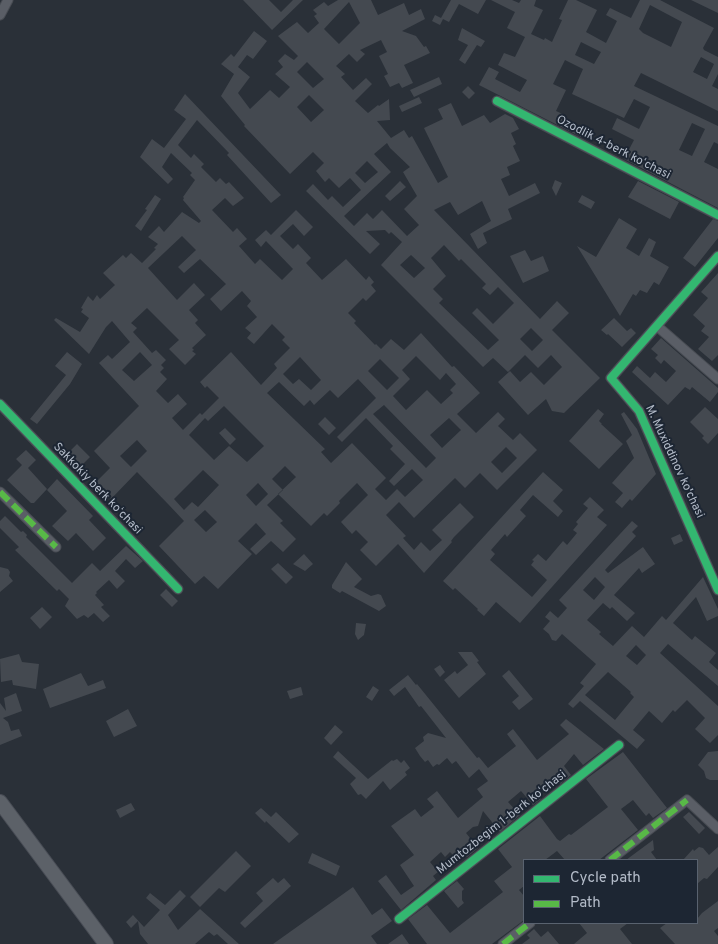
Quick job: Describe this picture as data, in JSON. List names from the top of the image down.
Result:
{
  "streets": {
    "street": [
      "Ozodlik 4-berk koʻchasi",
      "M. Muxiddinov ko'chasi",
      "Sakkokiy berk koʻchasi",
      "Mumtozbegim 1-berk koʻchasi"
    ]
  },
  "legend": ["Cycle path", "Path"]
}
